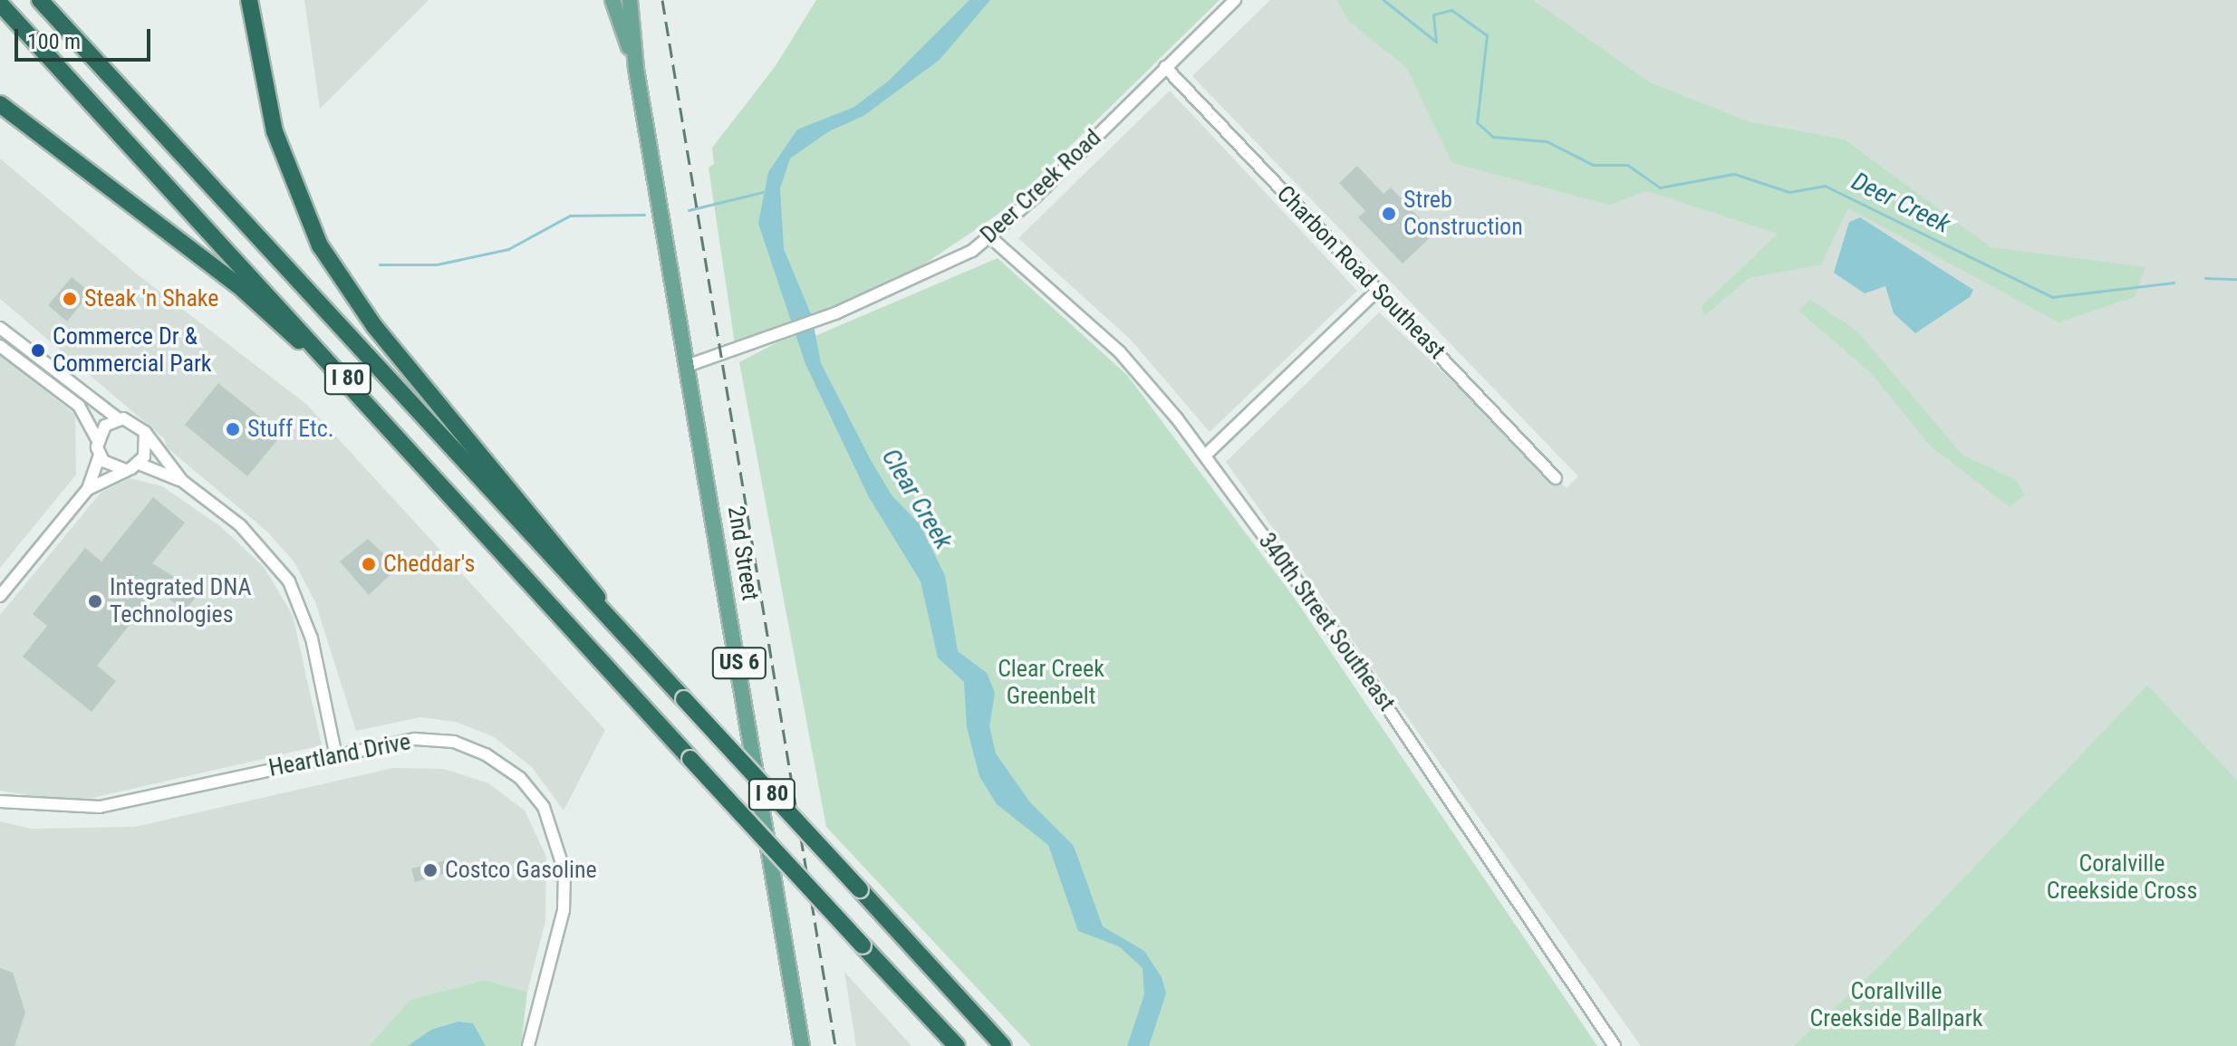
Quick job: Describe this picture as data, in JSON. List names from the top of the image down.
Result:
{
  "streets": {
    "highway": ["I 80"],
    "main road": ["2nd Street", "US 6"],
    "street": [
      "Deer Creek Road",
      "Charbon Road Southeast",
      "340th Street Southeast",
      "Heartland Drive"
    ]
  },
  "crossings": [
    ["Deer Creek Road", "Charbon Road Southeast"],
    ["Deer Creek Road", "2nd Street"],
    ["Deer Creek Road", "340th Street Southeast"]
  ],
  "water": ["Deer Creek", "Clear Creek"],
  "parks": ["Clear Creek Greenbelt", "Coralville Creekside Cross", "Corallville Creekside Ballpark"],
  "places": [
    "Streb Construction",
    "Steak 'n Shake",
    "Commerce Dr & Commercial Park",
    "Stuff Etc.",
    "Cheddar's",
    "Integrated DNA Technologies",
    "Costco Gasoline"
  ],
  "scale_bar": "100 m"
}
